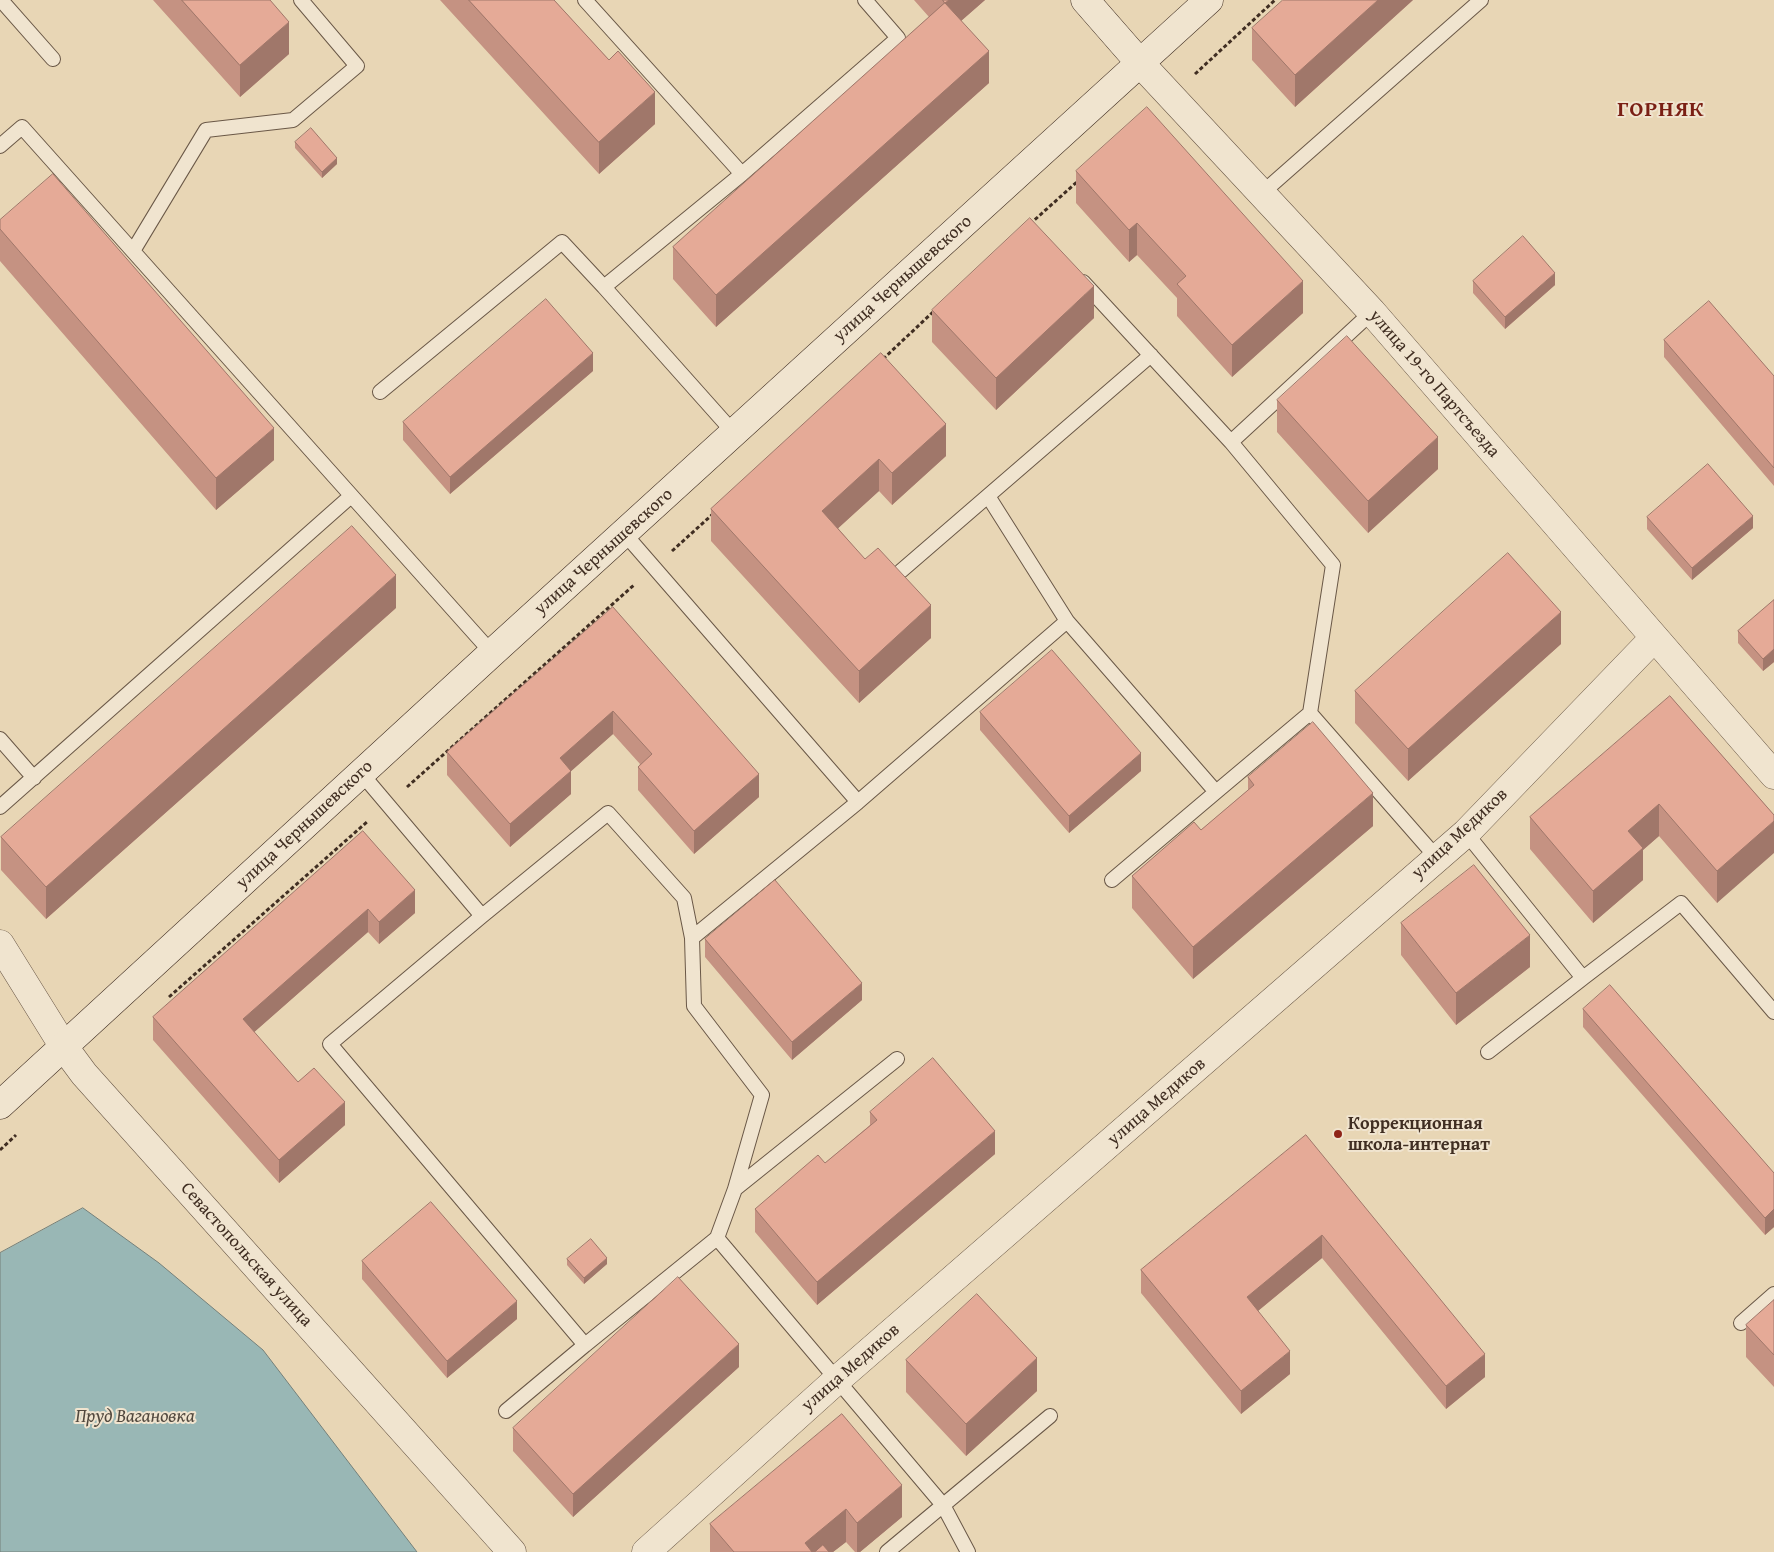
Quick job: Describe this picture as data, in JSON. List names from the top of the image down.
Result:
{
  "streets": {
    "street": [
      "улица Чернышевского",
      "улица 19-го Партсъезда",
      "улица Медиков",
      "Севастопольская улица"
    ]
  },
  "crossings": [
    ["улица Чернышевского", "улица 19-го Партсъезда"],
    ["улица Чернышевского", "Севастопольская улица"],
    ["улица 19-го Партсъезда", "улица Медиков"]
  ],
  "districts": ["ГОРНЯК"],
  "water": ["Пруд Вагановка"],
  "places": ["Коррекционная школа-интернат"]
}
